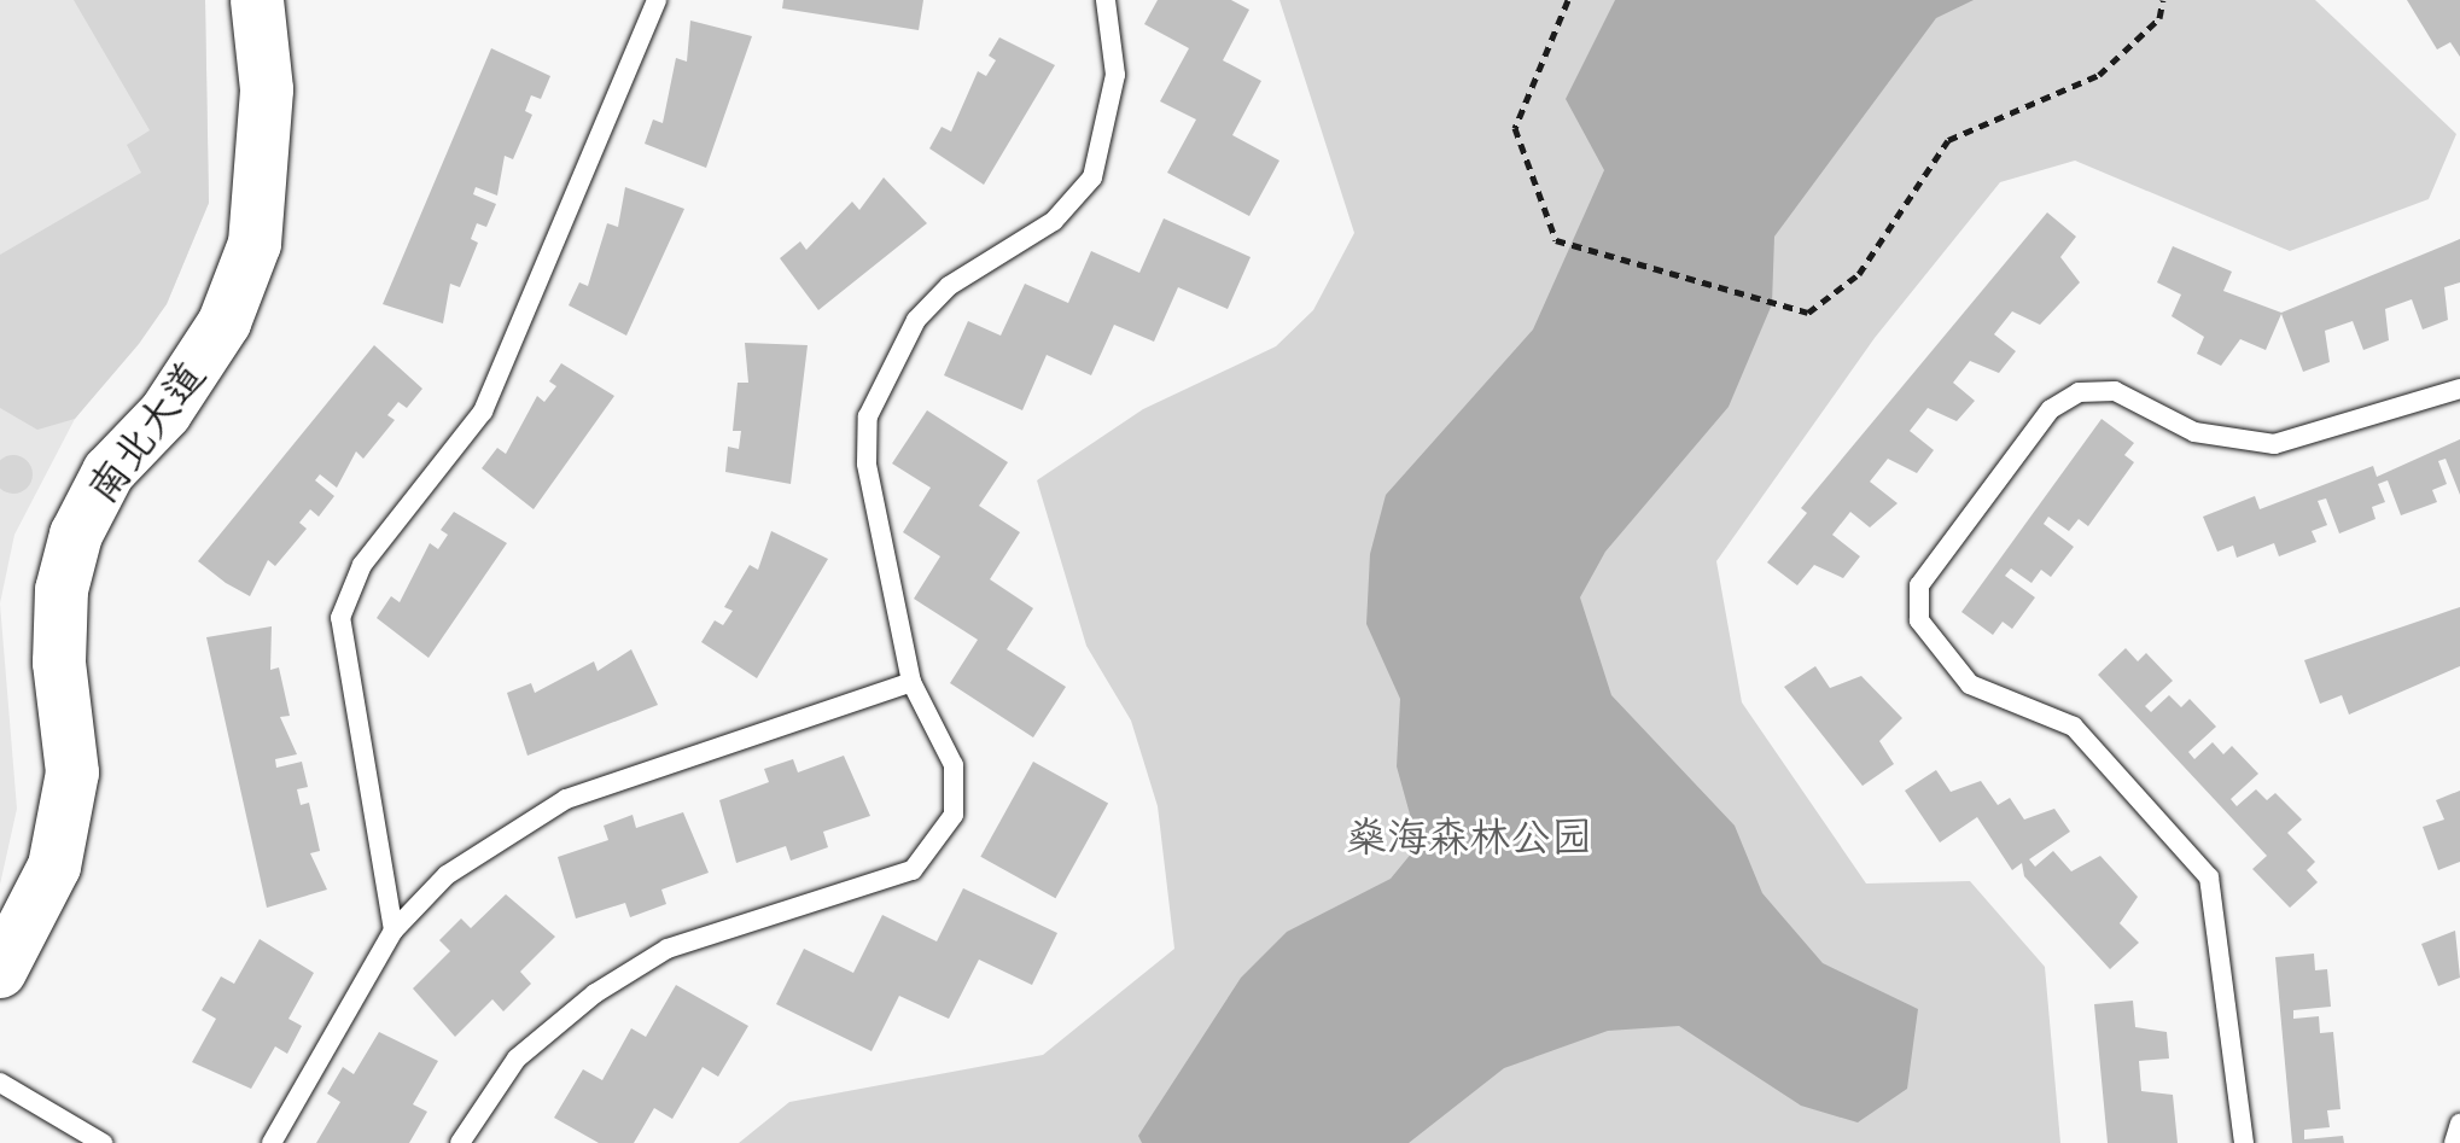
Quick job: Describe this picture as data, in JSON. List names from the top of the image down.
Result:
{
  "streets": {
    "street": ["南北大道"]
  },
  "parks": ["燊海森林公园"]
}
